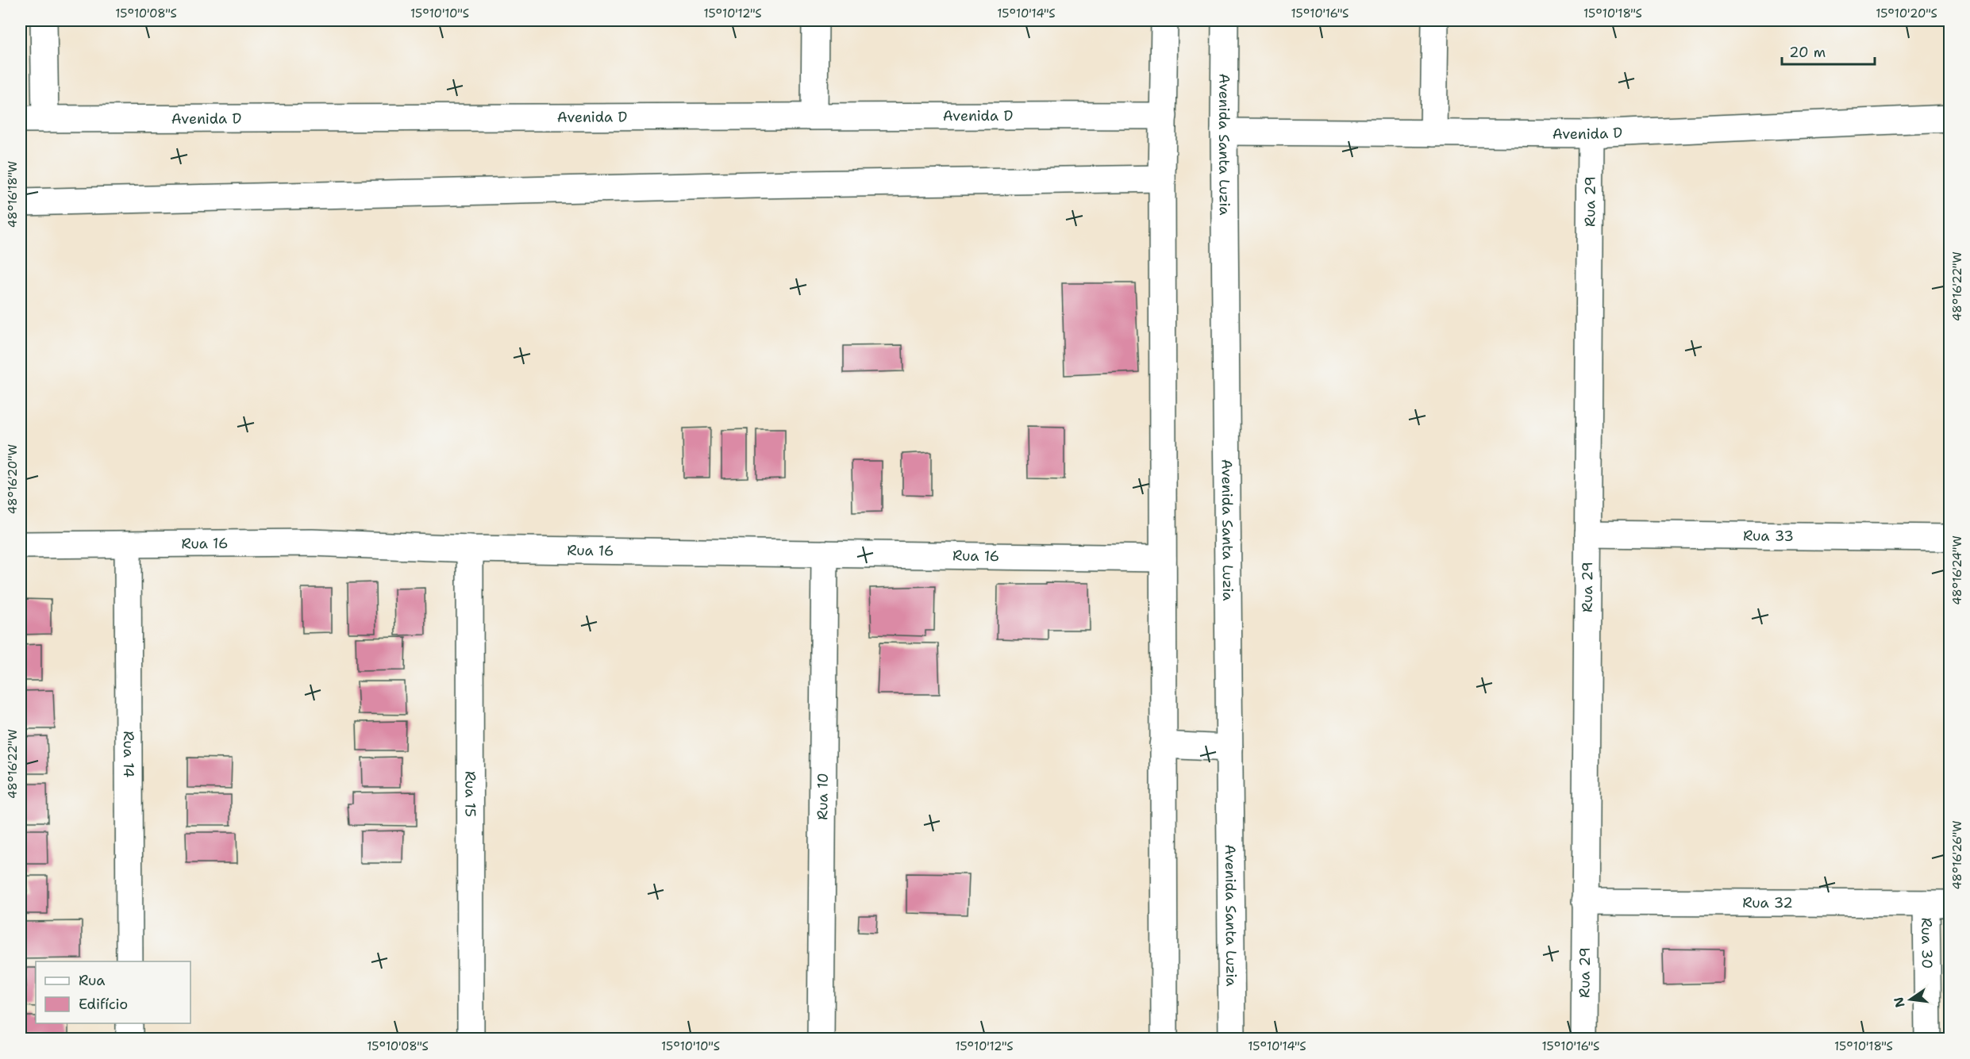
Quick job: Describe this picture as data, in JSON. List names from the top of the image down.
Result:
{
  "streets": {
    "street": [
      "Avenida D",
      "Avenida Santa Luzia",
      "Rua 29",
      "Rua 33",
      "Rua 16",
      "Rua 14",
      "Rua 15",
      "Rua 10",
      "Rua 32",
      "Rua 30"
    ]
  },
  "crossings": [
    ["Avenida D", "Avenida Santa Luzia"],
    ["Avenida D", "Rua 29"],
    ["Rua 29", "Rua 33"],
    ["Rua 29", "Rua 32"],
    ["Rua 16", "Rua 14"],
    ["Rua 16", "Rua 15"],
    ["Rua 16", "Rua 10"],
    ["Rua 32", "Rua 30"]
  ],
  "legend": ["Rua", "Edifício"],
  "scale_bar": "20 m",
  "north": "left",
  "coordinates": [
    "15°10'08\"S",
    "15°10'10\"S",
    "15°10'12\"S",
    "15°10'14\"S",
    "15°10'16\"S",
    "15°10'18\"S",
    "15°10'20\"S",
    "48°16'18\"W",
    "48°16'22\"W",
    "48°16'20\"W",
    "48°16'24\"W",
    "48°16'26\"W"
  ]
}
